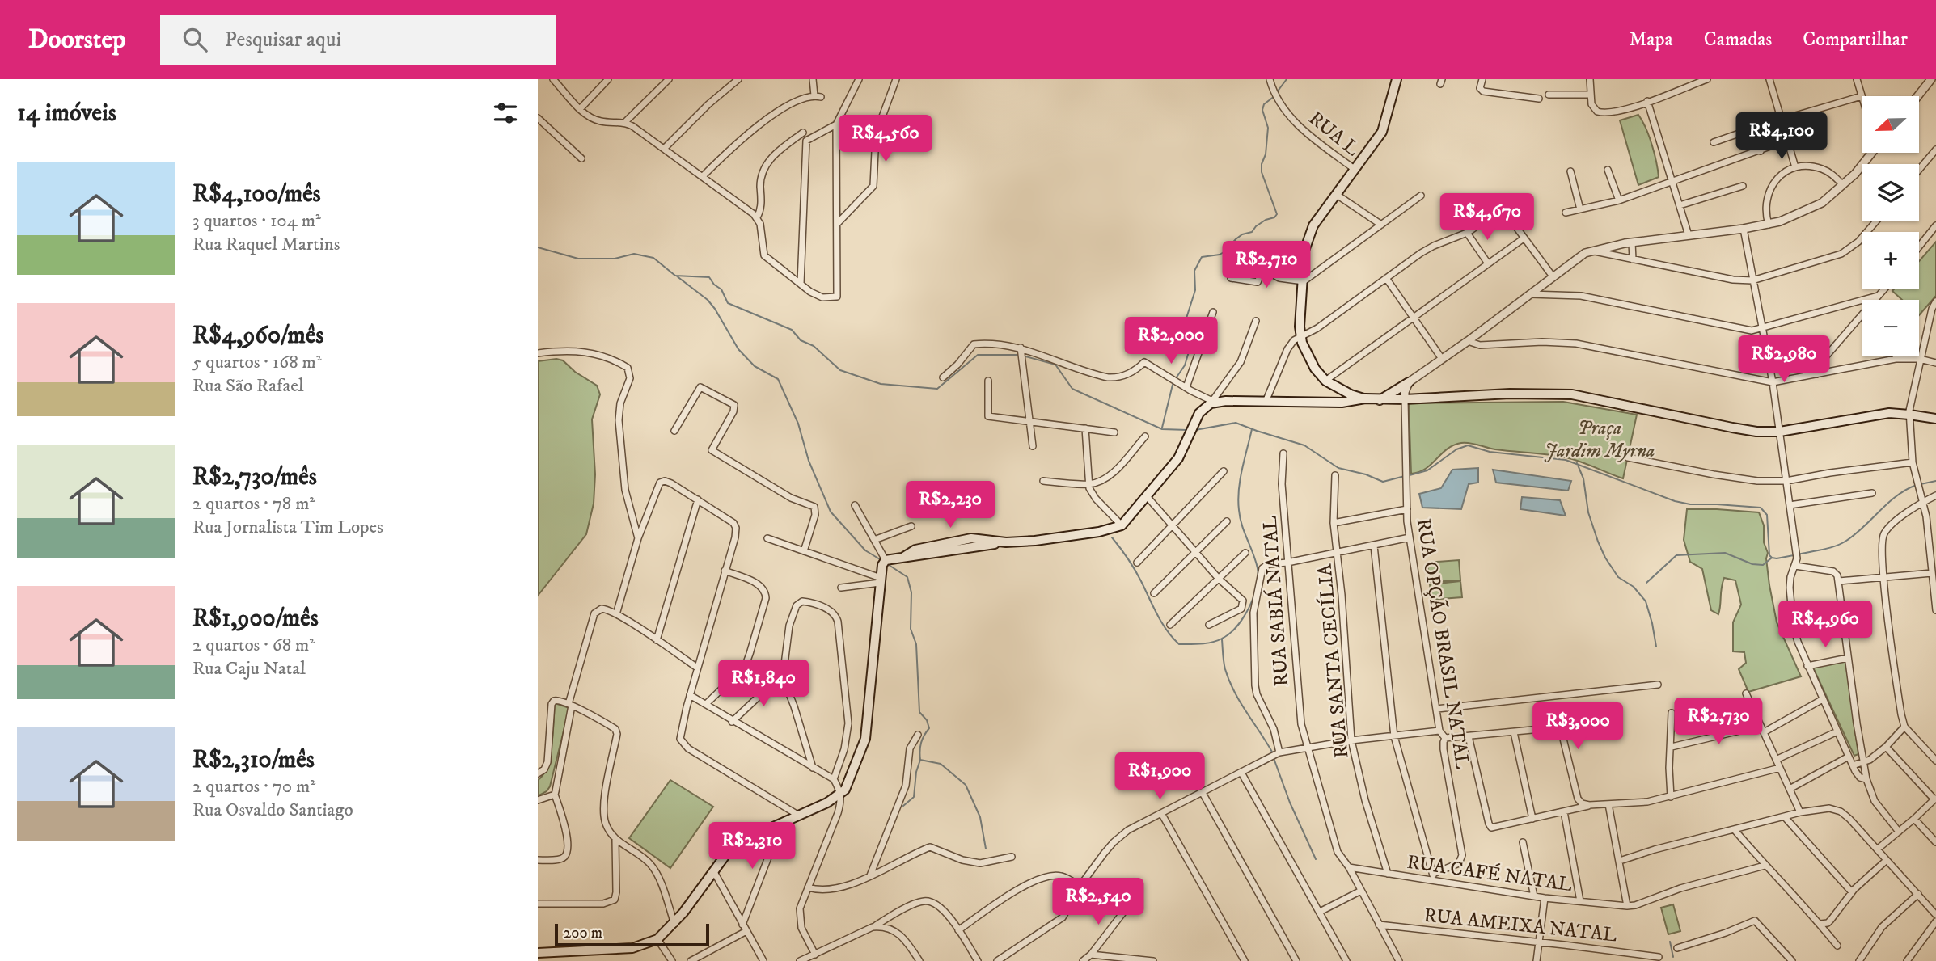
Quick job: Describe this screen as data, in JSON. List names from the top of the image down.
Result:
{
  "streets": {
    "street": [
      "RUA L",
      "RUA SABIÁ NATAL",
      "RUA OPÇÃO BRASIL NATAL",
      "RUA SANTA CECÍLIA",
      "RUA CAFÉ NATAL",
      "RUA AMEIXA NATAL"
    ]
  },
  "crossings": [
    ["RUA SABIÁ NATAL", "RUA CAFÉ NATAL"],
    ["RUA SABIÁ NATAL", "RUA AMEIXA NATAL"],
    ["RUA SANTA CECÍLIA", "RUA CAFÉ NATAL"]
  ],
  "parks": ["Praça Jardim Myrna"],
  "scale_bar": "200 m",
  "north": "left",
  "page": {
    "header": "Doorstep",
    "search": "Pesquisar aqui",
    "nav": ["Mapa", "Camadas", "Compartilhar"],
    "heading": "14 imóveis",
    "map_buttons": ["+", "−"],
    "price": [
      "R$4,100",
      "R$4,560",
      "R$4,670",
      "R$2,710",
      "R$2,000",
      "R$2,980",
      "R$2,230",
      "R$4,960",
      "R$1,840",
      "R$2,730",
      "R$3,000",
      "R$1,900",
      "R$2,310",
      "R$2,540"
    ],
    "list": [
      {
        "name": "R$4,100/mês",
        "note": "3 quartos · 104 m² · Rua Raquel Martins"
      },
      {
        "name": "R$4,960/mês",
        "note": "5 quartos · 168 m² · Rua São Rafael"
      },
      {
        "name": "R$2,730/mês",
        "note": "2 quartos · 78 m² · Rua Jornalista Tim Lopes"
      },
      {
        "name": "R$1,900/mês",
        "note": "2 quartos · 68 m² · Rua Caju Natal"
      },
      {
        "name": "R$2,310/mês",
        "note": "2 quartos · 70 m² · Rua Osvaldo Santiago"
      }
    ],
    "scale": "200 m"
  }
}
